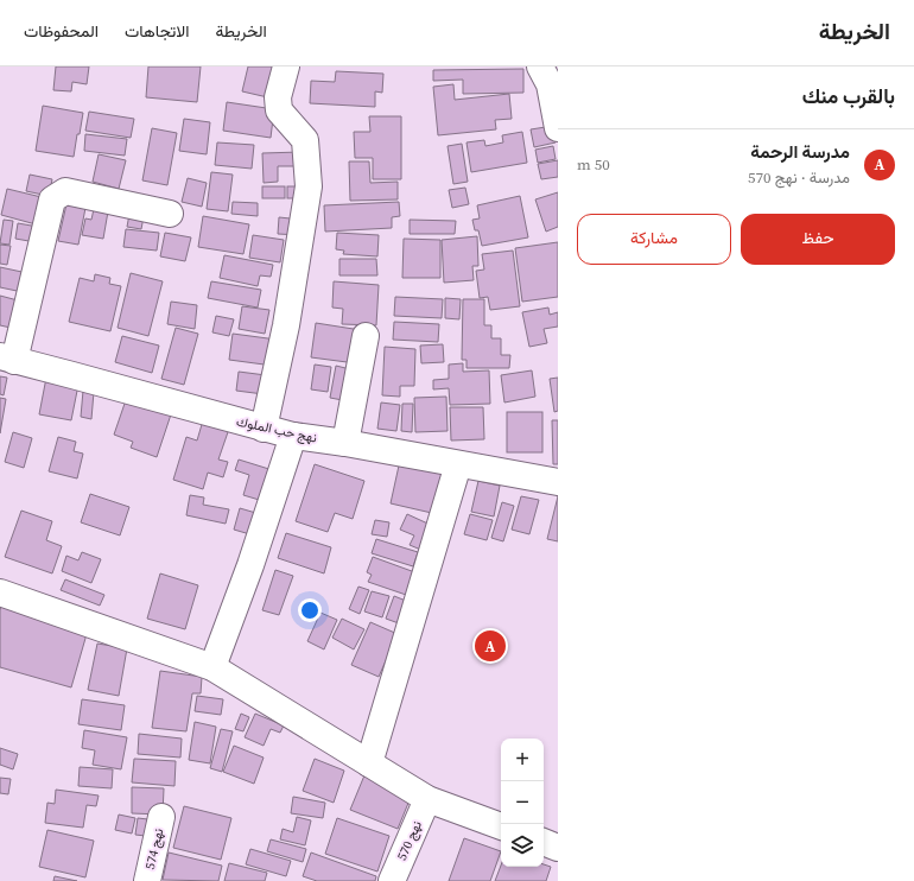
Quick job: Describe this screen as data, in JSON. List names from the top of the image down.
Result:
{
  "streets": {
    "street": ["نهج حب الملوك", "نهج 570", "نهج 574"]
  },
  "page": {
    "header": "الخريطة",
    "nav": ["الخريطة", "الاتجاهات", "المحفوظات"],
    "heading": "بالقرب منك",
    "list": [
      {
        "mark": "A",
        "name": "مدرسة الرحمة",
        "note": "مدرسة · نهج 570",
        "value": "50 m"
      }
    ],
    "buttons": ["حفظ", "مشاركة"],
    "pins": "A",
    "map_buttons": ["+", "−"]
  }
}
